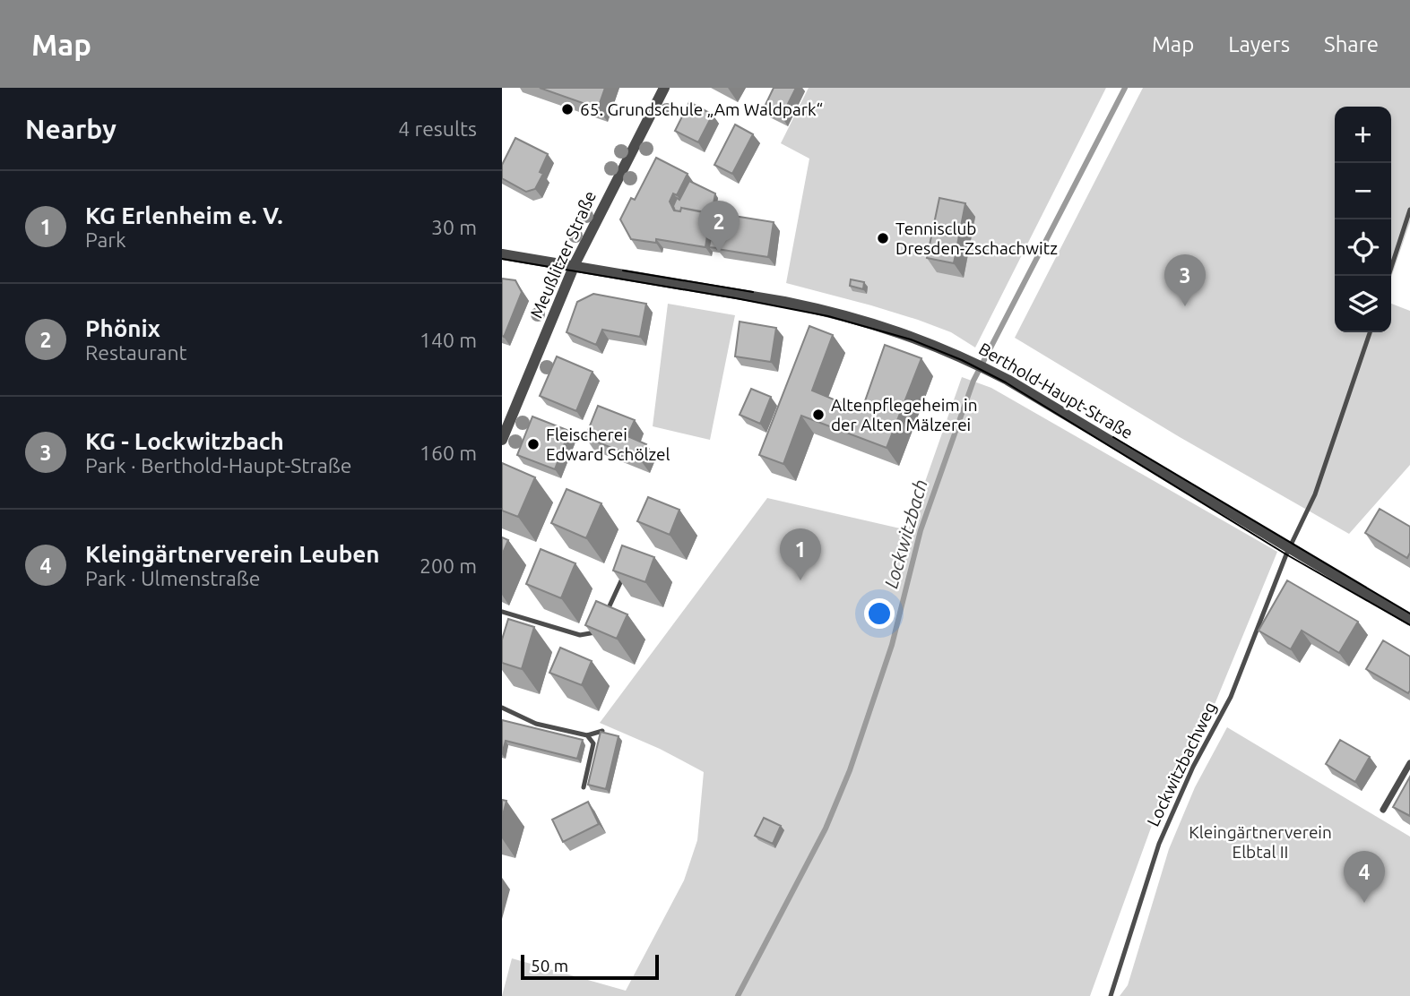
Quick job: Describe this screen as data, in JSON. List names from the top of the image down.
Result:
{
  "streets": {
    "street": ["Meußlitzer Straße", "Berthold-Haupt-Straße"],
    "lane": ["Lockwitzbachweg"]
  },
  "crossings": [
    ["Meußlitzer Straße", "Berthold-Haupt-Straße"],
    ["Berthold-Haupt-Straße", "Lockwitzbachweg"]
  ],
  "water": ["Lockwitzbach"],
  "parks": ["Kleingärtnerverein Elbtal II"],
  "places": [
    "65. Grundschule „Am Waldpark“",
    "Tennisclub Dresden-Zschachwitz",
    "Altenpflegeheim in der Alten Mälzerei",
    "Fleischerei Edward Schölzel"
  ],
  "scale_bar": "50 m",
  "page": {
    "header": "Map",
    "nav": ["Map", "Layers", "Share"],
    "heading": ["Nearby", "4 results"],
    "map_buttons": ["+", "−"],
    "list": [
      {
        "mark": "1",
        "name": "KG Erlenheim e. V.",
        "note": "Park",
        "value": "30 m"
      },
      {
        "mark": "2",
        "name": "Phönix",
        "note": "Restaurant",
        "value": "140 m"
      },
      {
        "mark": "3",
        "name": "KG - Lockwitzbach",
        "note": "Park · Berthold-Haupt-Straße",
        "value": "160 m"
      },
      {
        "mark": "4",
        "name": "Kleingärtnerverein Leuben",
        "note": "Park · Ulmenstraße",
        "value": "200 m"
      }
    ],
    "pins": [
      "2",
      "3",
      "1",
      "4"
    ],
    "scale": "50 m"
  }
}
